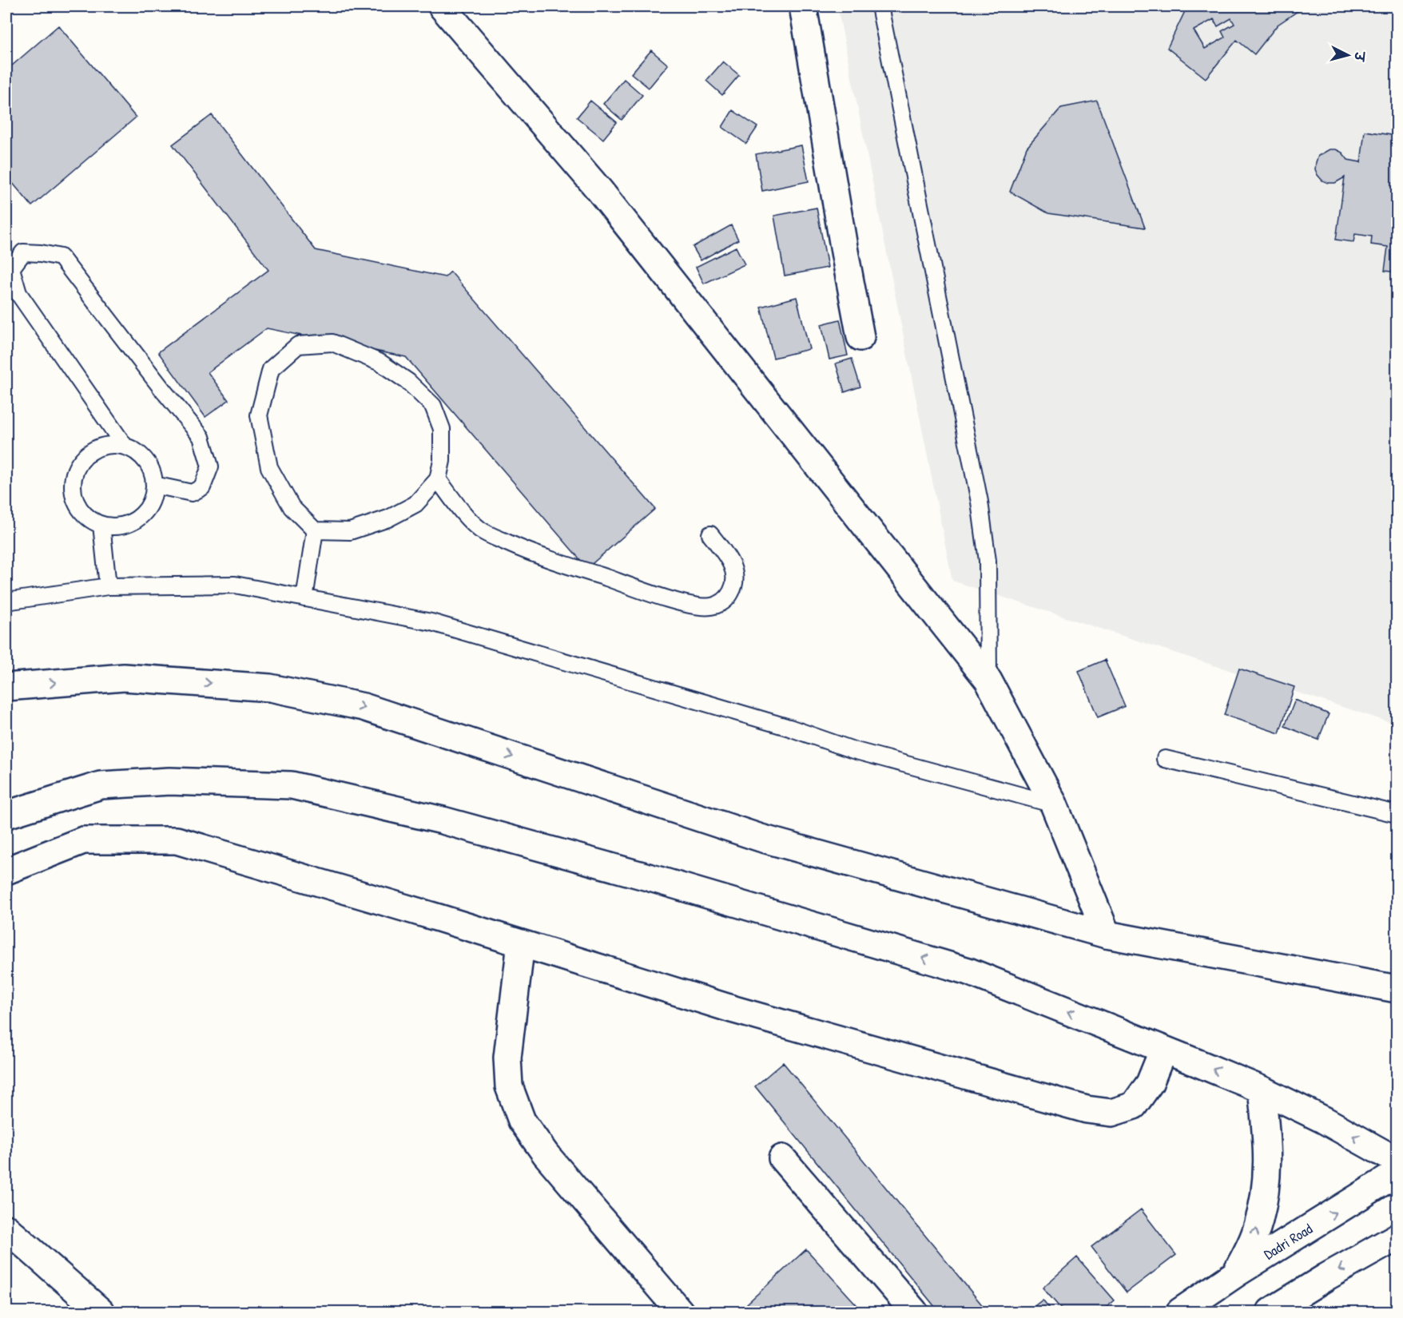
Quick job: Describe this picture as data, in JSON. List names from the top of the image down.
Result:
{
  "streets": {
    "main road": ["Dadri Road"]
  },
  "north": "right"
}
